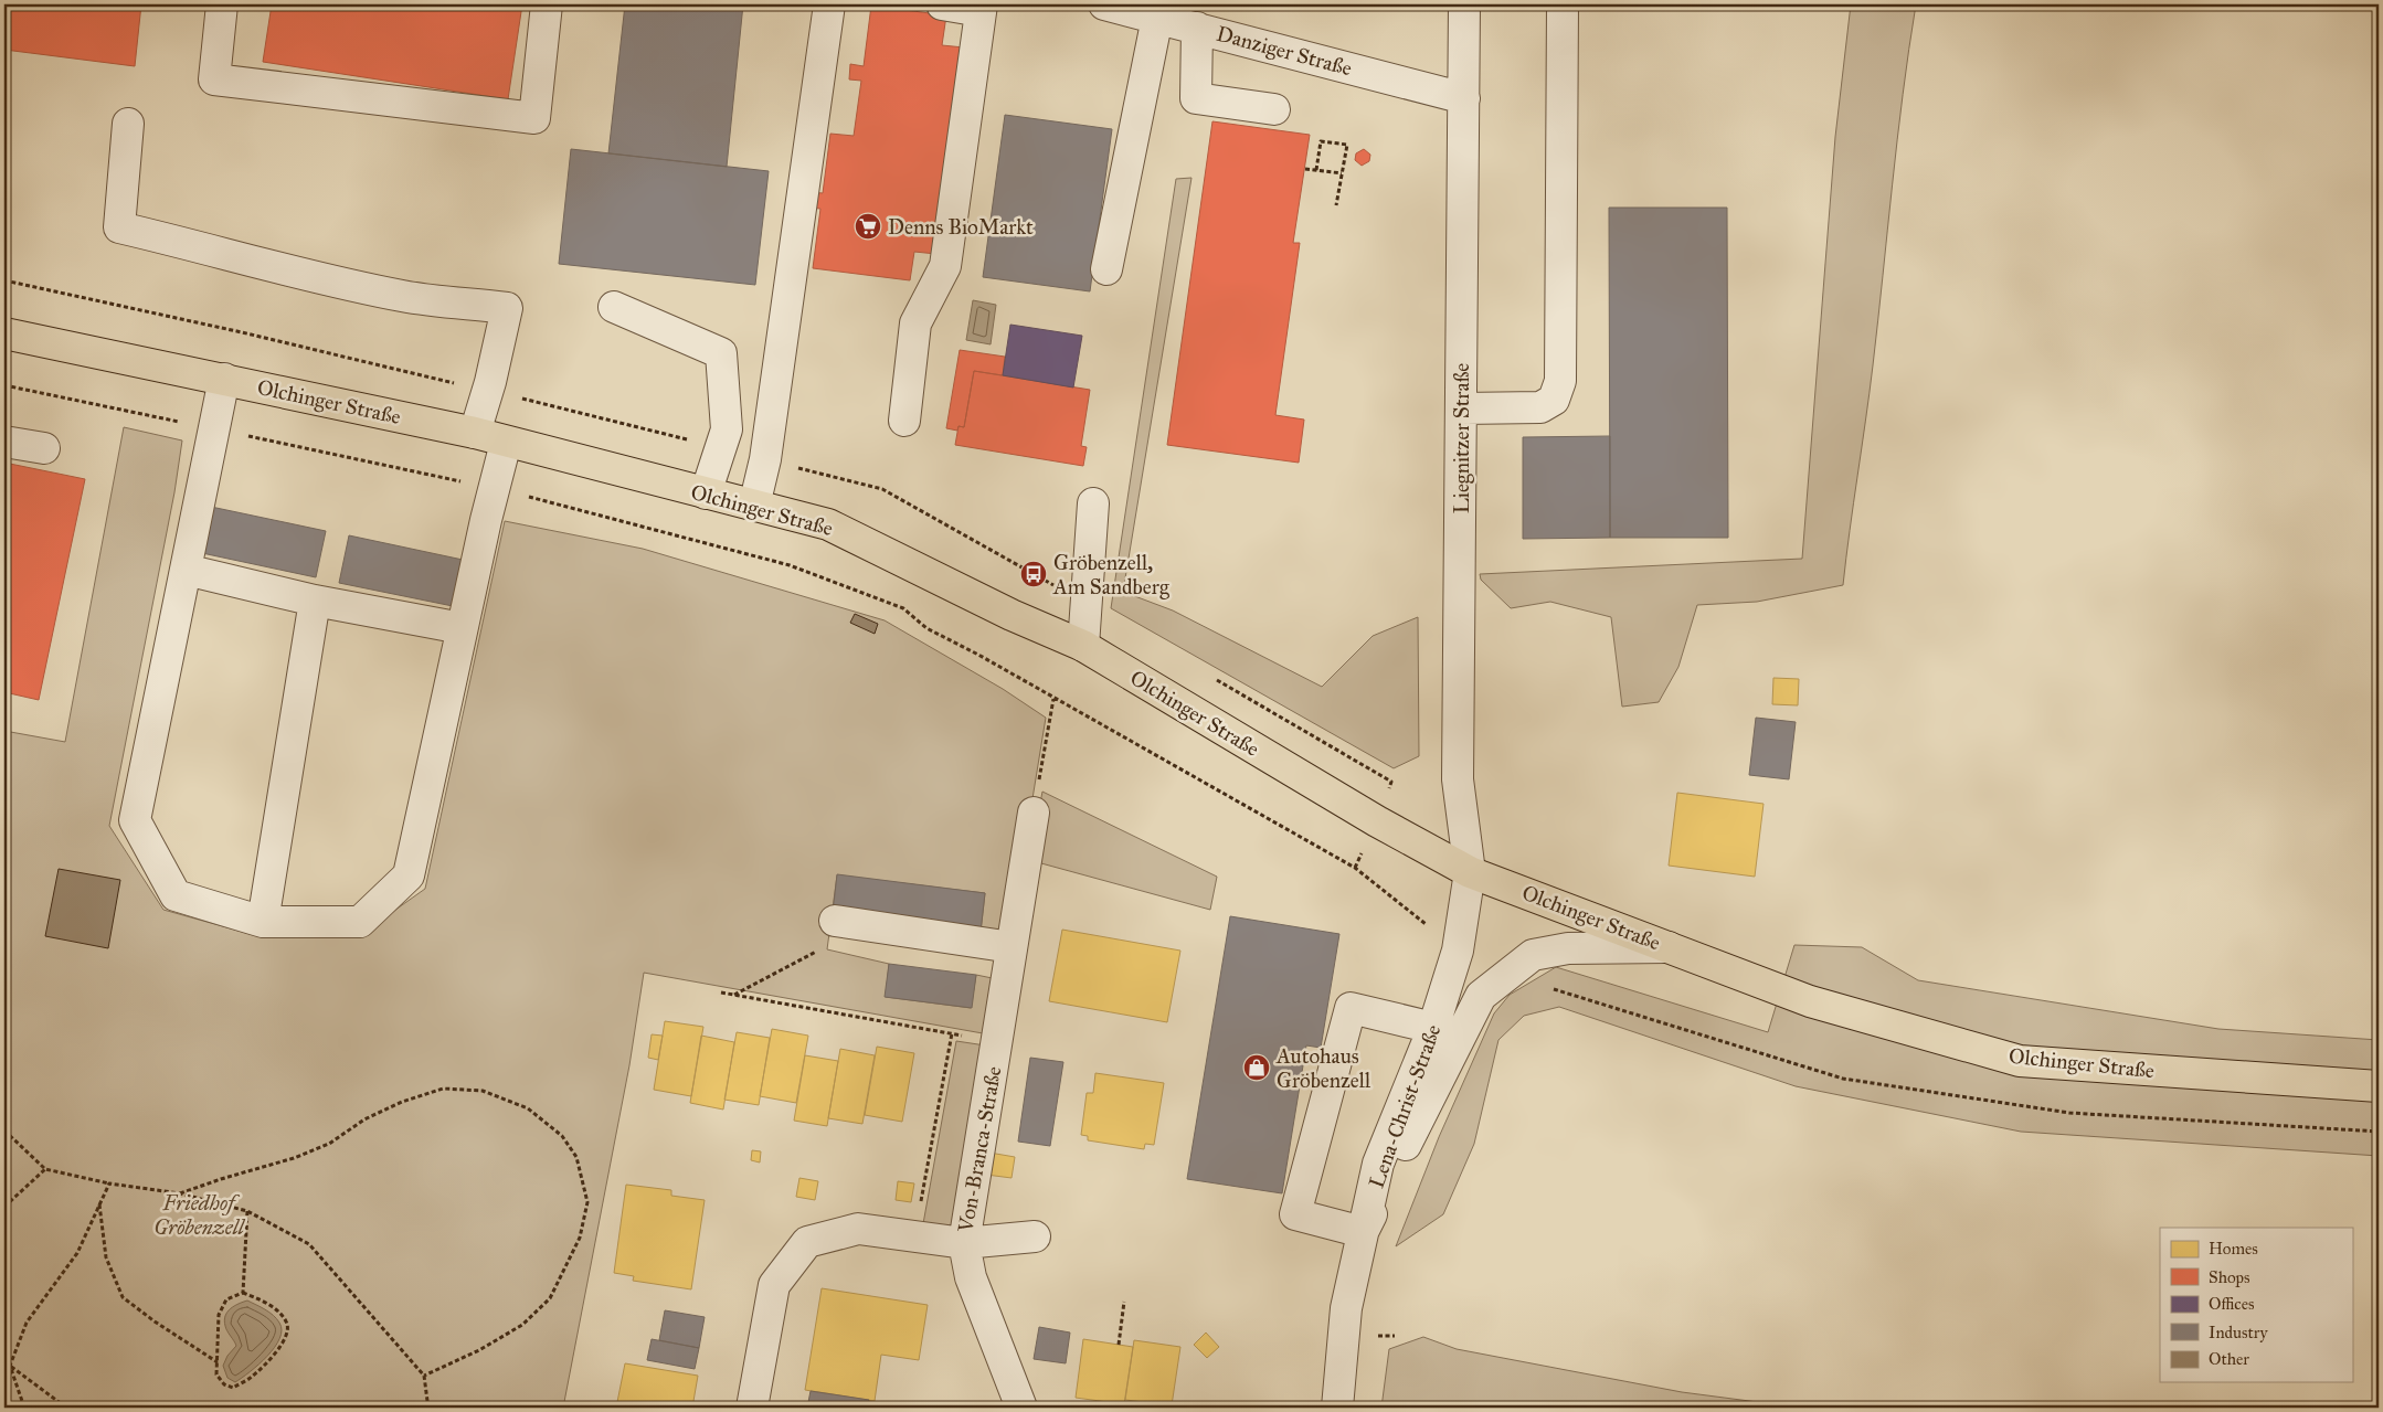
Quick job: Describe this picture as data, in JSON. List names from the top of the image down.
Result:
{
  "streets": {
    "main road": ["Olchinger Straße"],
    "street": [
      "Danziger Straße",
      "Liegnitzer Straße",
      "Lena-Christ-Straße",
      "Von-Branca-Straße"
    ]
  },
  "crossings": [
    ["Danziger Straße", "Liegnitzer Straße"],
    ["Olchinger Straße", "Liegnitzer Straße"],
    ["Olchinger Straße", "Lena-Christ-Straße"],
    ["Liegnitzer Straße", "Lena-Christ-Straße"]
  ],
  "parks": ["Friedhof Gröbenzell"],
  "places": {
    "supermarket": ["Denns BioMarkt"],
    "bus stop": ["Gröbenzell, Am Sandberg"],
    "shop": ["Autohaus Gröbenzell"]
  },
  "legend": [
    "Homes",
    "Shops",
    "Offices",
    "Industry",
    "Other"
  ]
}
